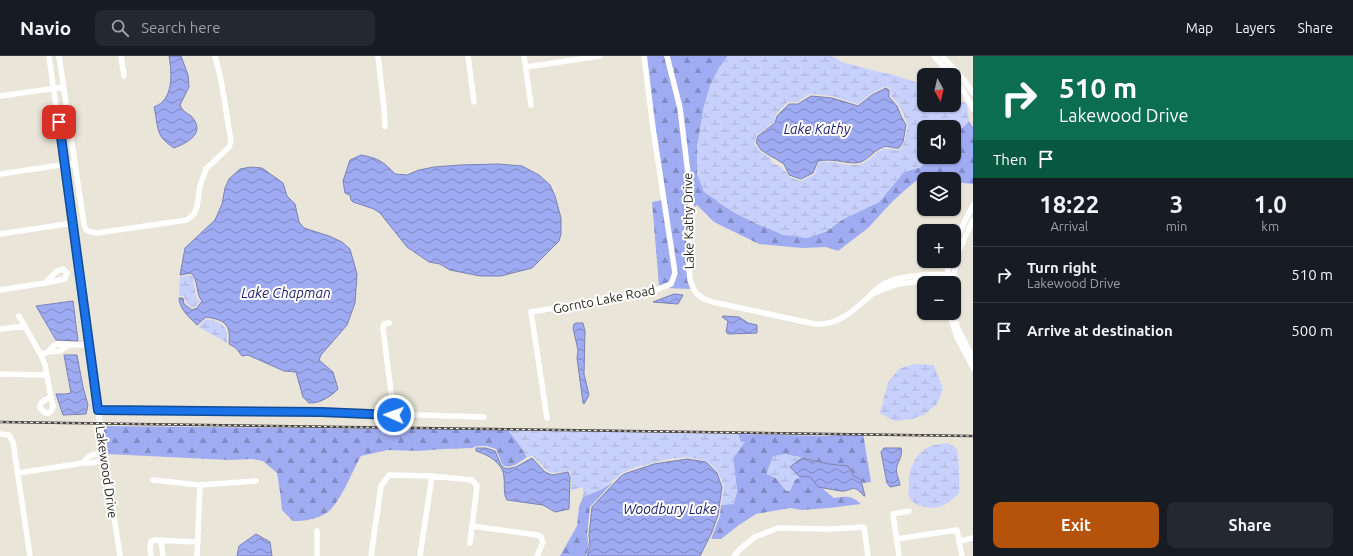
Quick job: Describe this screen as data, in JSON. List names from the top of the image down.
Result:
{
  "streets": {
    "street": ["Lake Kathy Drive", "Gornto Lake Road", "Lakewood Drive"]
  },
  "water": ["Lake Kathy", "Lake Chapman", "Woodbury Lake"],
  "north": "bottom",
  "page": {
    "header": "Navio",
    "search": "Search here",
    "nav": ["Map", "Layers", "Share"],
    "turn": ["510 m", "Lakewood Drive"],
    "map_buttons": ["+", "−"],
    "then": "Then",
    "eta": [
      "18:22",
      "Arrival",
      "3",
      "min",
      "1.0",
      "km"
    ],
    "list": [
      {
        "name": "Turn right",
        "note": "Lakewood Drive",
        "value": "510 m"
      },
      {
        "name": "Arrive at destination",
        "value": "500 m"
      }
    ],
    "buttons": ["Exit", "Share"]
  }
}
